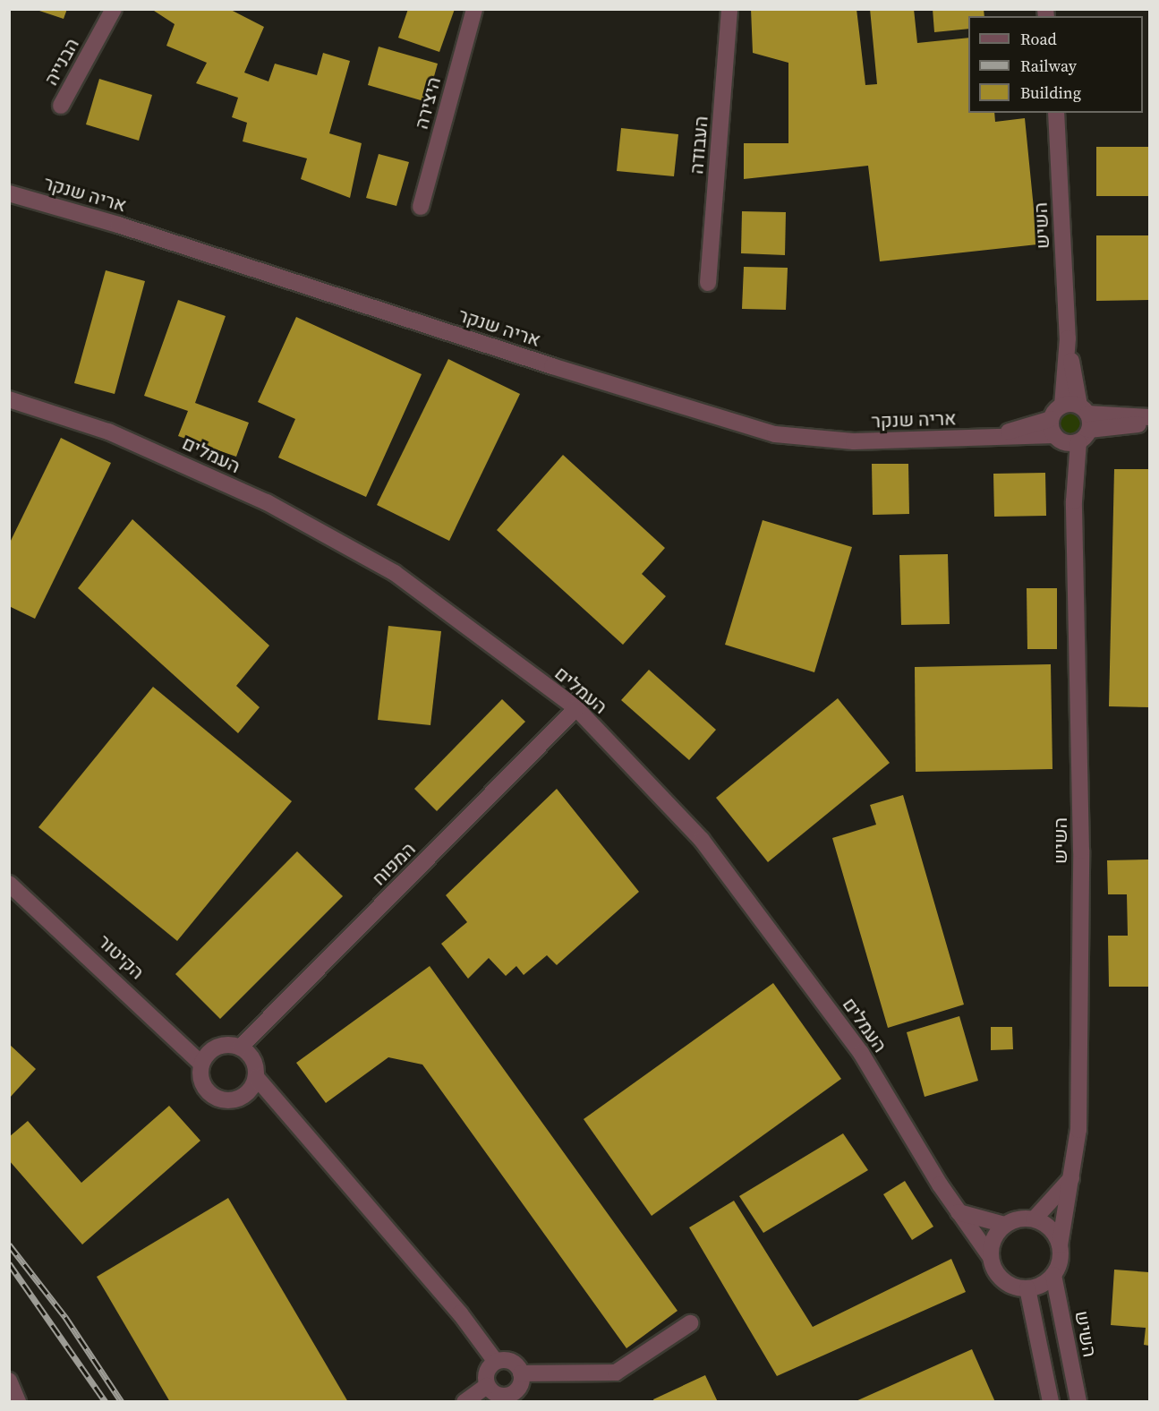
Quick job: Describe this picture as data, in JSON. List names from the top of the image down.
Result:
{
  "streets": {
    "street": [
      "הבנייה",
      "היצירה",
      "העבודה",
      "אריה שנקר",
      "השיש",
      "העמלים",
      "המפוח",
      "הקיטור"
    ]
  },
  "crossings": [
    ["אריה שנקר", "השיש"],
    ["השיש", "העמלים"],
    ["העמלים", "המפוח"],
    ["המפוח", "הקיטור"]
  ],
  "legend": ["Road", "Railway", "Building"]
}
